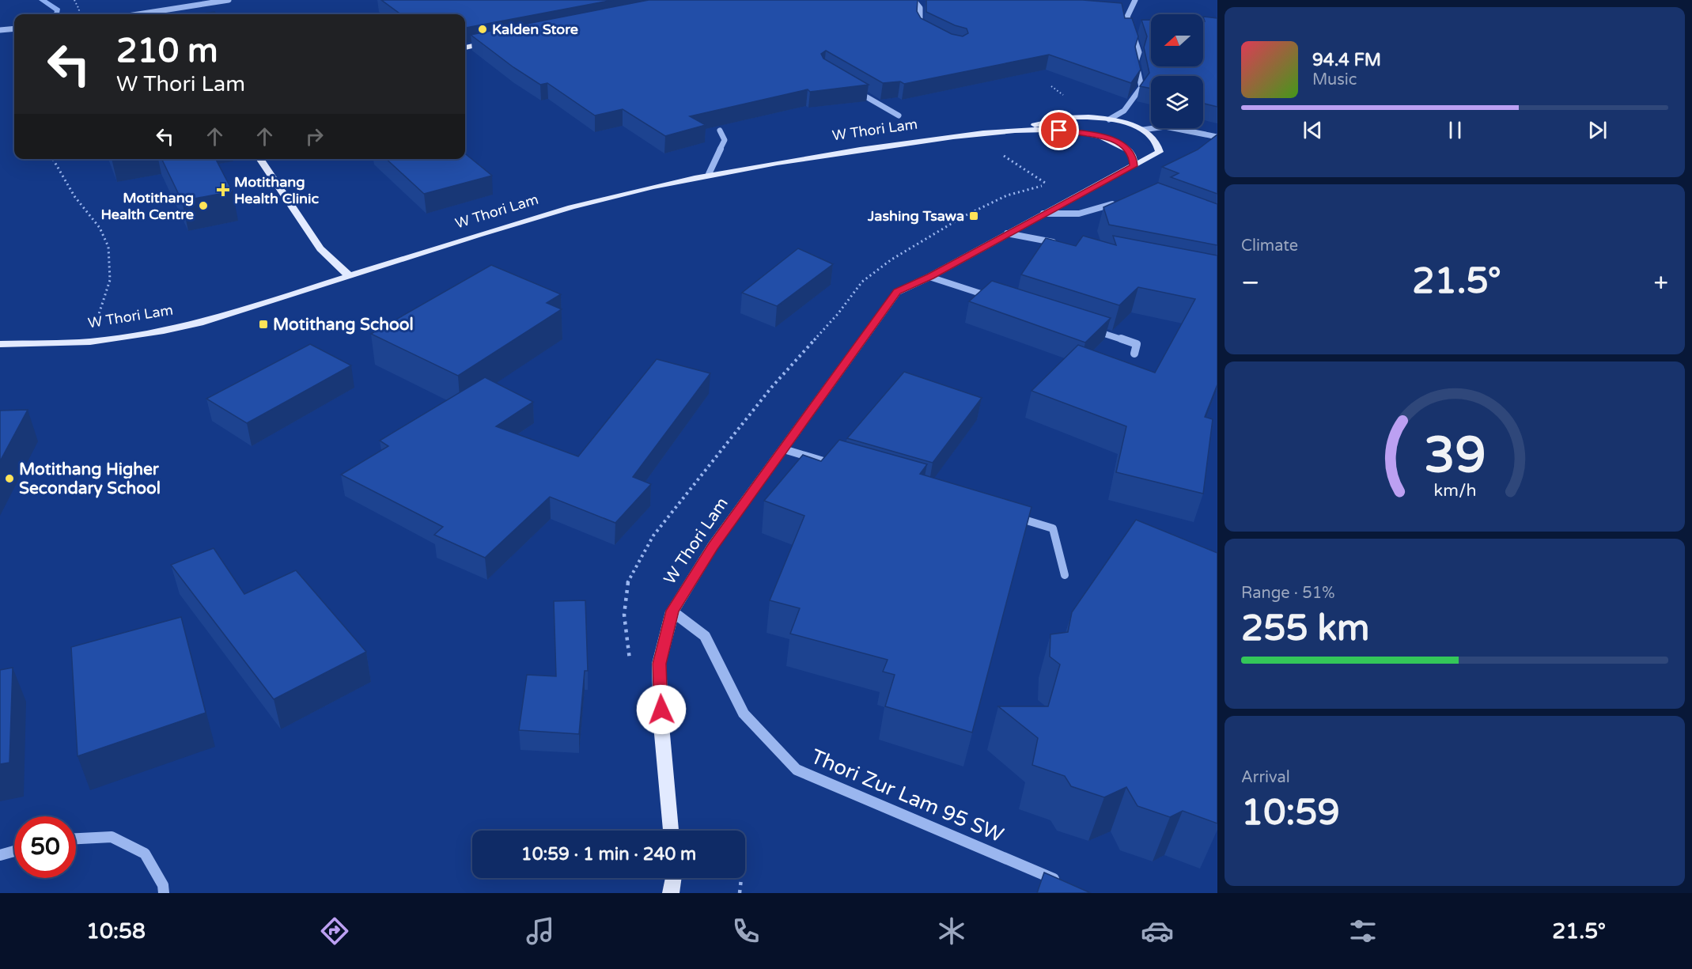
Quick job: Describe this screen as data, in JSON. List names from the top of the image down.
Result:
{
  "streets": {
    "main road": ["W Thori Lam"],
    "street": ["Thori Zur Lam 95 SW"]
  },
  "crossings": [
    ["W Thori Lam", "Thori Zur Lam 95 SW"]
  ],
  "places": {
    "other": ["Kalden Store", "Motithang Health Centre", "Motithang Higher Secondary School"],
    "health": ["Motithang Health Clinic"],
    "transit": ["Jashing Tsawa", "Motithang School"]
  },
  "north": "left",
  "page": {
    "turn": ["210 m", "W Thori Lam"],
    "song": ["94.4 FM", "Music"],
    "tile": [
      "Climate",
      ["Range · 51%", "255 km"],
      ["Arrival", "10:59"]
    ],
    "heat": ["−", "21.5°", "+"],
    "limit": "50",
    "trip": "10:59 · 1 min · 240 m",
    "tabs": ["10:58", "21.5°"],
    "gauge": ["39", "km/h"]
  }
}
